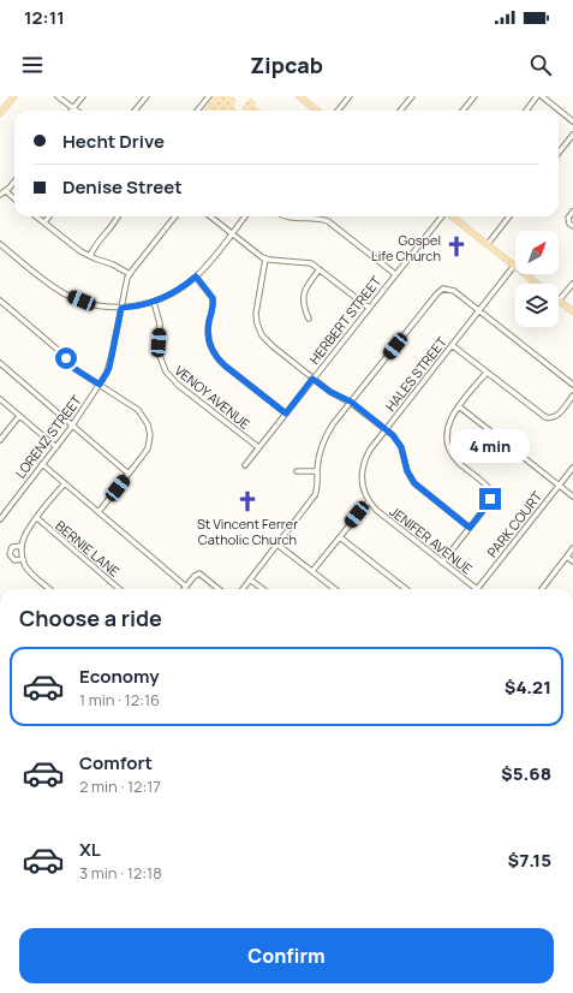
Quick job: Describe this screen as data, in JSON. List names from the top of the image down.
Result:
{
  "streets": {
    "street": [
      "HERBERT STREET",
      "HALES STREET",
      "VENOY AVENUE",
      "LORENZ STREET",
      "PARK COURT",
      "JENIFER AVENUE",
      "BERNIE LANE"
    ]
  },
  "crossings": [
    ["HERBERT STREET", "VENOY AVENUE"],
    ["HALES STREET", "JENIFER AVENUE"],
    ["PARK COURT", "JENIFER AVENUE"]
  ],
  "places": {
    "church": ["Gospel Life Church", "St Vincent Ferrer Catholic Church"]
  },
  "north": "top right",
  "page": {
    "status": "12:11",
    "header": "Zipcab",
    "banner": ["Hecht Drive", "Denise Street"],
    "bubble": "4 min",
    "heading": "Choose a ride",
    "list": [
      {
        "name": "Economy",
        "note": "1 min · 12:16",
        "value": "$4.21"
      },
      {
        "name": "Comfort",
        "note": "2 min · 12:17",
        "value": "$5.68"
      },
      {
        "name": "XL",
        "note": "3 min · 12:18",
        "value": "$7.15"
      }
    ],
    "buttons": "Confirm"
  }
}
